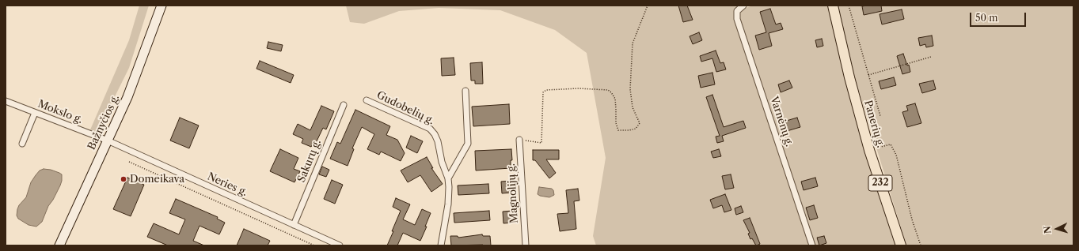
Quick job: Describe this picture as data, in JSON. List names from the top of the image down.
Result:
{
  "streets": {
    "main road": ["Bažnyčios g.", "Panerių g.", "232"],
    "street": [
      "Gudobelių g.",
      "Mokslo g.",
      "Varnėnų g.",
      "Sakurų g.",
      "Neries g.",
      "Magnolijų g."
    ]
  },
  "crossings": [
    ["Mokslo g.", "Bažnyčios g."],
    ["Mokslo g.", "Neries g."],
    ["Bažnyčios g.", "Neries g."],
    ["Sakurų g.", "Neries g."]
  ],
  "places": ["Domeikava"],
  "scale_bar": "50 m",
  "north": "left"
}
